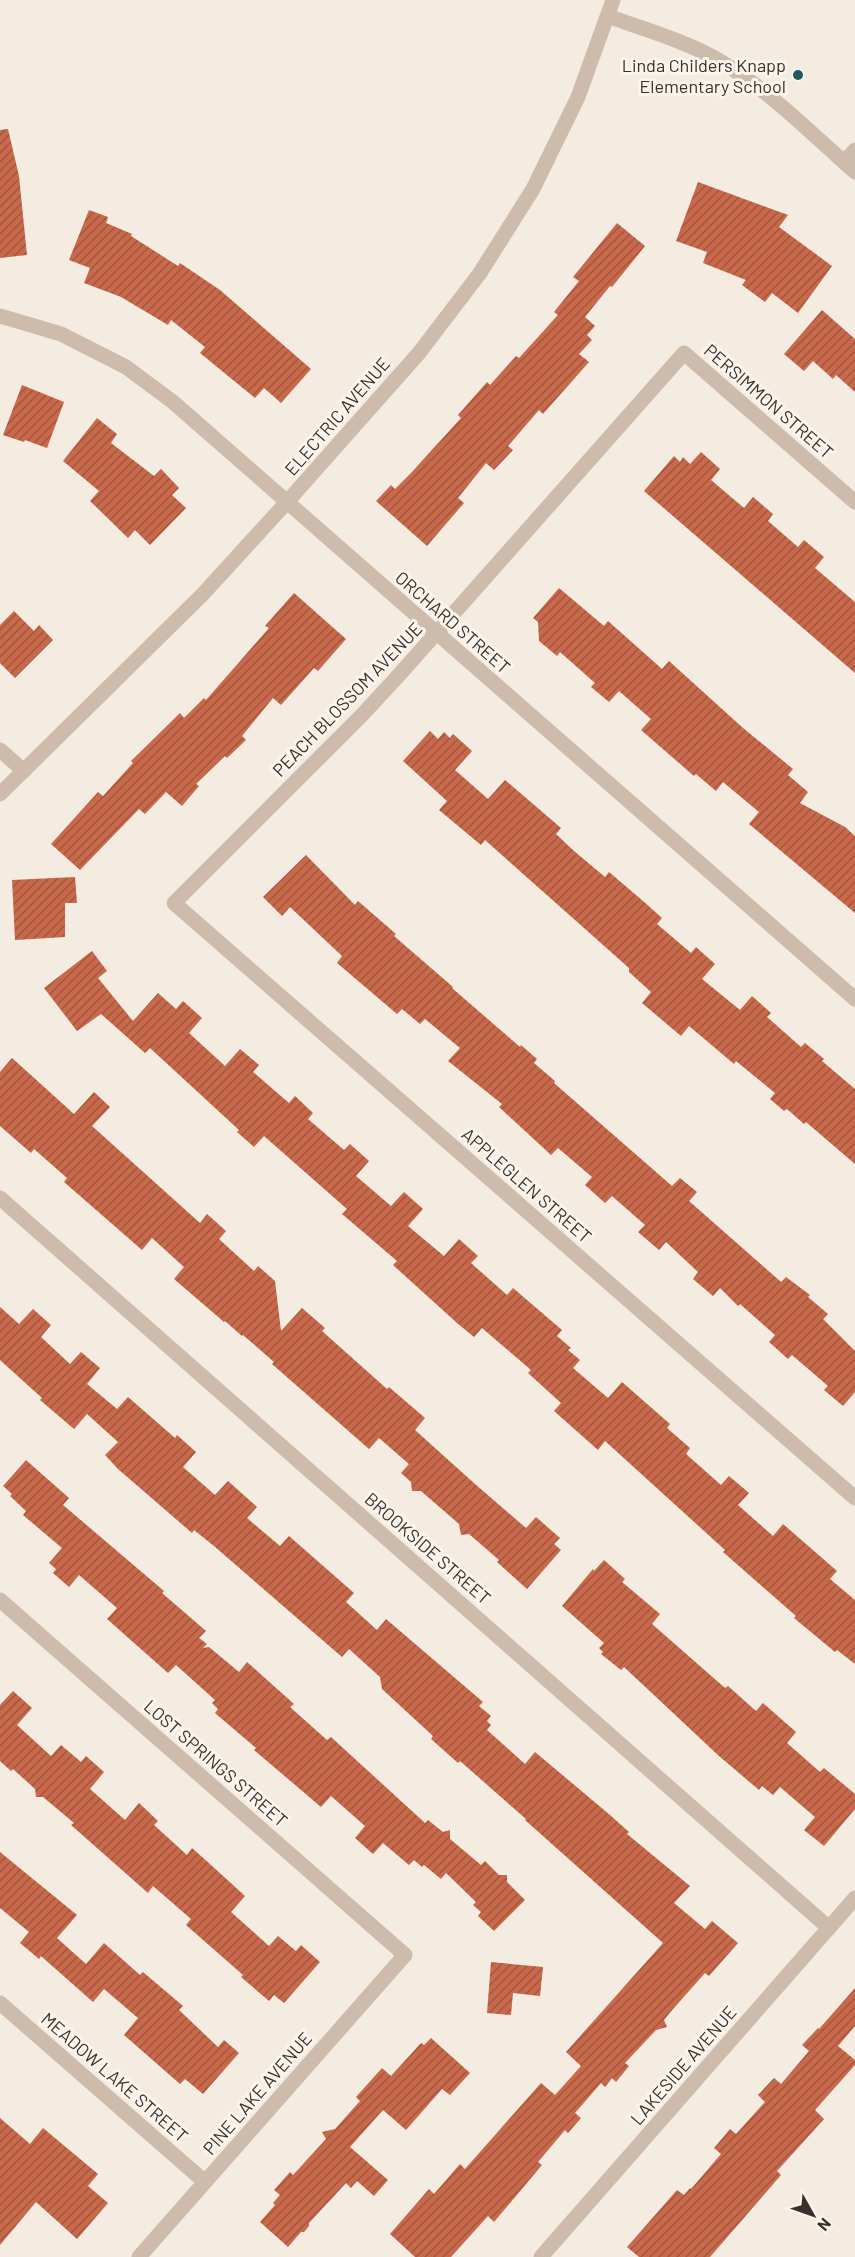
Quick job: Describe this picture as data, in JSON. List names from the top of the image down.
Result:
{
  "streets": {
    "street": [
      "PERSIMMON STREET",
      "ELECTRIC AVENUE",
      "ORCHARD STREET",
      "PEACH BLOSSOM AVENUE",
      "APPLEGLEN STREET",
      "BROOKSIDE STREET",
      "LOST SPRINGS STREET",
      "LAKESIDE AVENUE",
      "MEADOW LAKE STREET",
      "PINE LAKE AVENUE"
    ]
  },
  "crossings": [
    ["PERSIMMON STREET", "PEACH BLOSSOM AVENUE"],
    ["ELECTRIC AVENUE", "ORCHARD STREET"],
    ["ORCHARD STREET", "PEACH BLOSSOM AVENUE"],
    ["PEACH BLOSSOM AVENUE", "APPLEGLEN STREET"],
    ["BROOKSIDE STREET", "LAKESIDE AVENUE"],
    ["LOST SPRINGS STREET", "PINE LAKE AVENUE"],
    ["MEADOW LAKE STREET", "PINE LAKE AVENUE"]
  ],
  "places": ["Linda Childers Knapp Elementary School"],
  "north": "bottom right"
}
